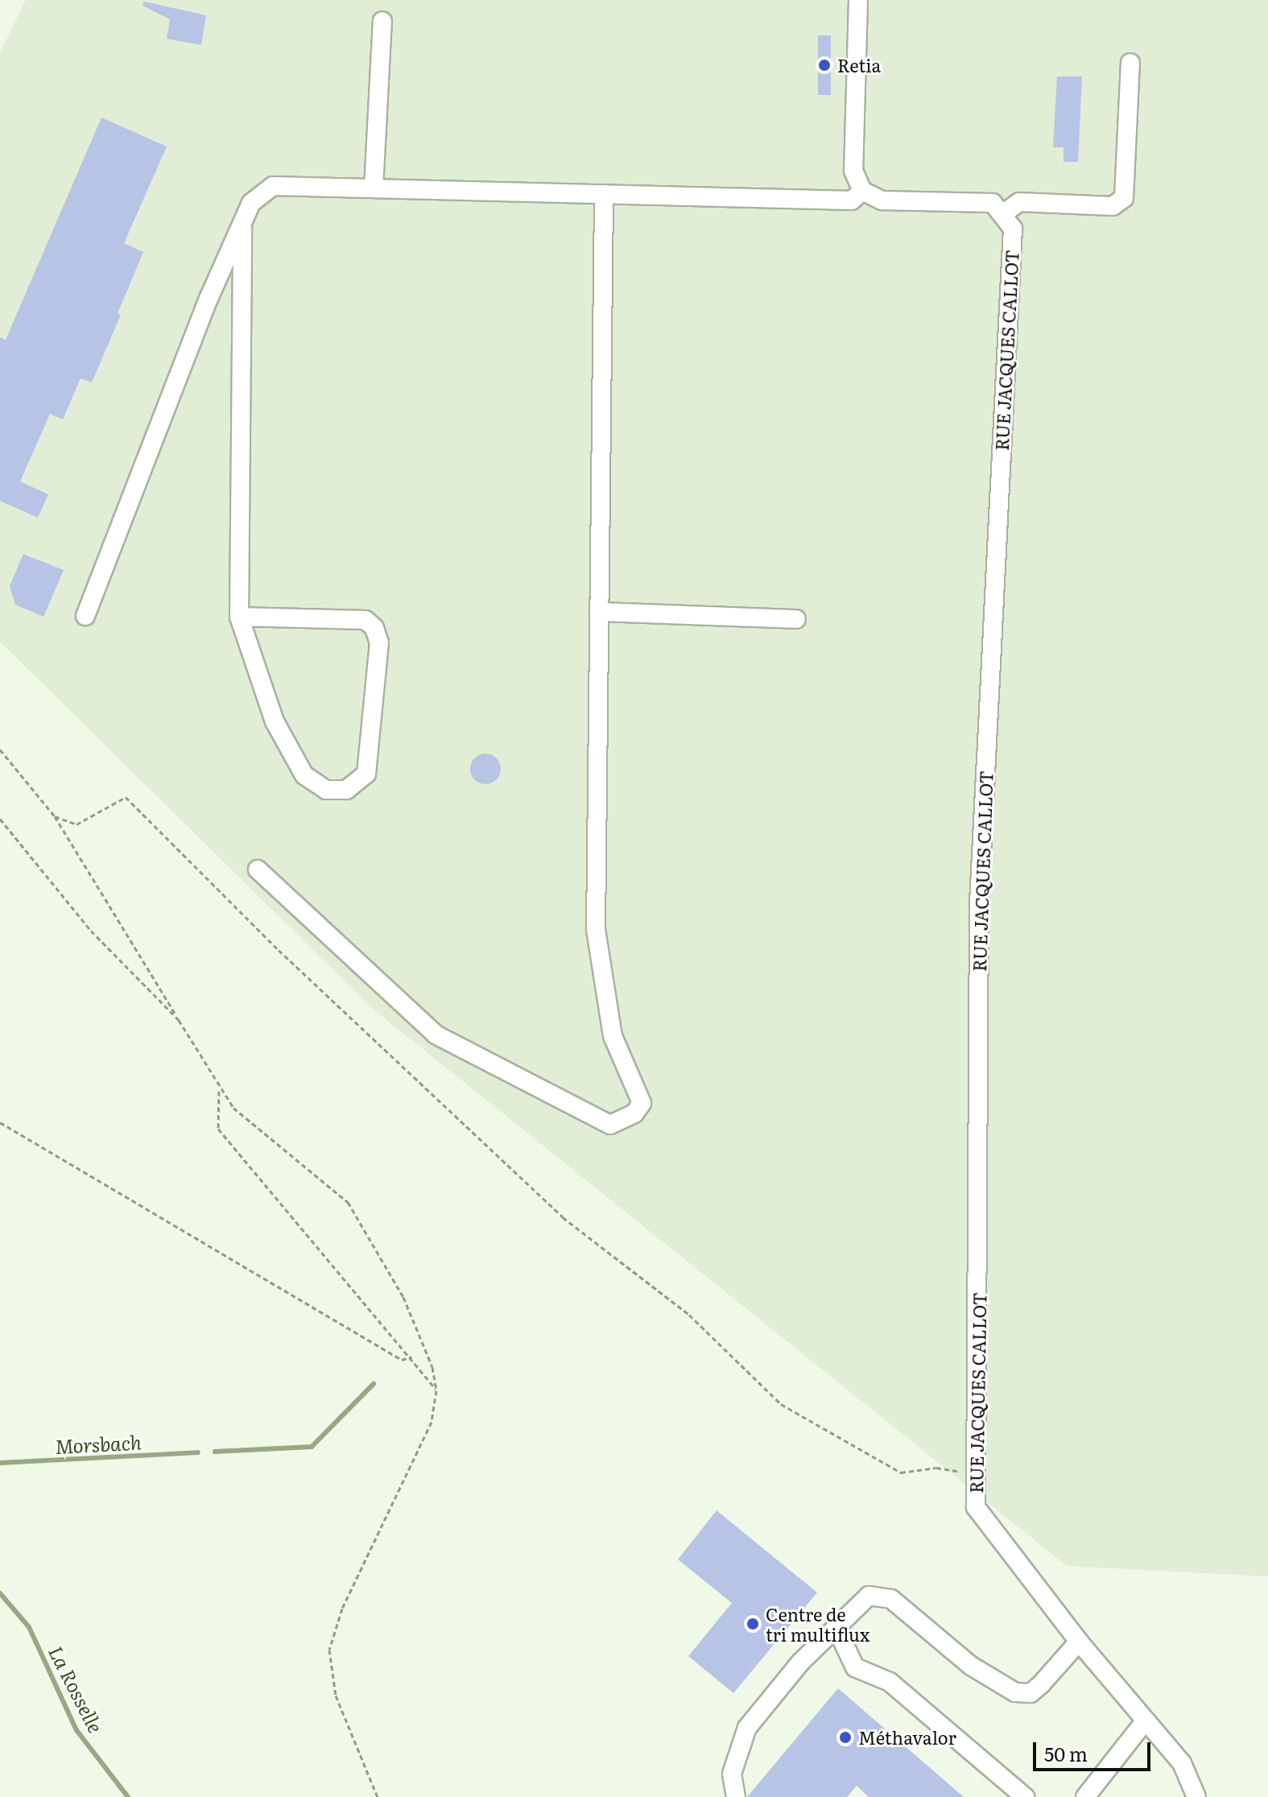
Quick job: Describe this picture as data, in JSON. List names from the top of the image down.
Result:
{
  "streets": {
    "street": ["RUE JACQUES CALLOT"]
  },
  "water": ["Morsbach", "La Rosselle"],
  "places": ["Retia", "Centre de tri multiflux", "Méthavalor"],
  "scale_bar": "50 m"
}
